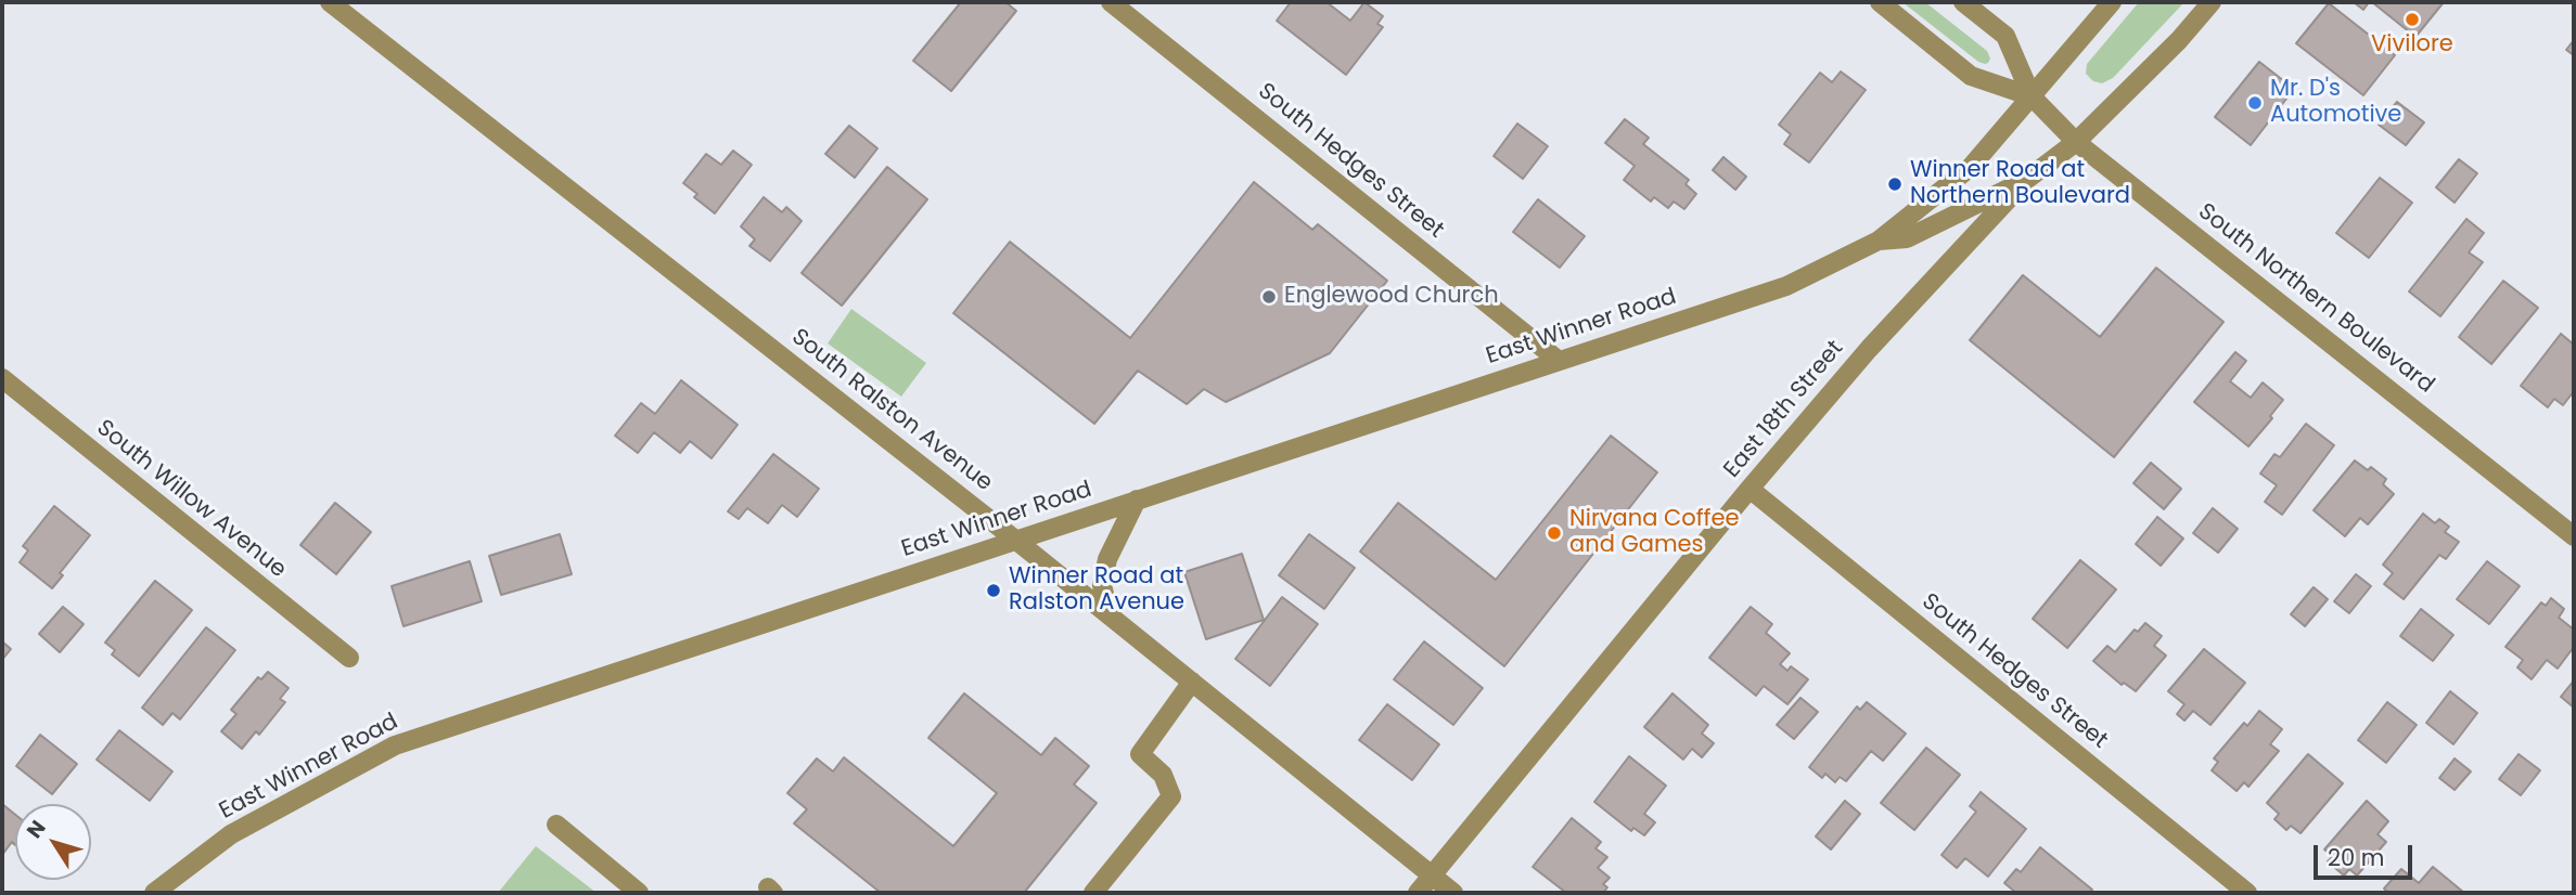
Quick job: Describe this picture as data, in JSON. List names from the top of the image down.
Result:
{
  "streets": {
    "street": [
      "South Hedges Street",
      "South Northern Boulevard",
      "East Winner Road",
      "East 18th Street",
      "South Ralston Avenue",
      "South Willow Avenue"
    ]
  },
  "crossings": [
    ["South Hedges Street", "East Winner Road"],
    ["South Hedges Street", "East 18th Street"],
    ["South Northern Boulevard", "East Winner Road"],
    ["East Winner Road", "East 18th Street"],
    ["East Winner Road", "South Ralston Avenue"],
    ["East 18th Street", "South Ralston Avenue"]
  ],
  "places": [
    "Vivilore",
    "Mr. D's Automotive",
    "Winner Road at Northern Boulevard",
    "Englewood Church",
    "Nirvana Coffee and Games",
    "Winner Road at Ralston Avenue"
  ],
  "scale_bar": "20 m",
  "north": "top left"
}
